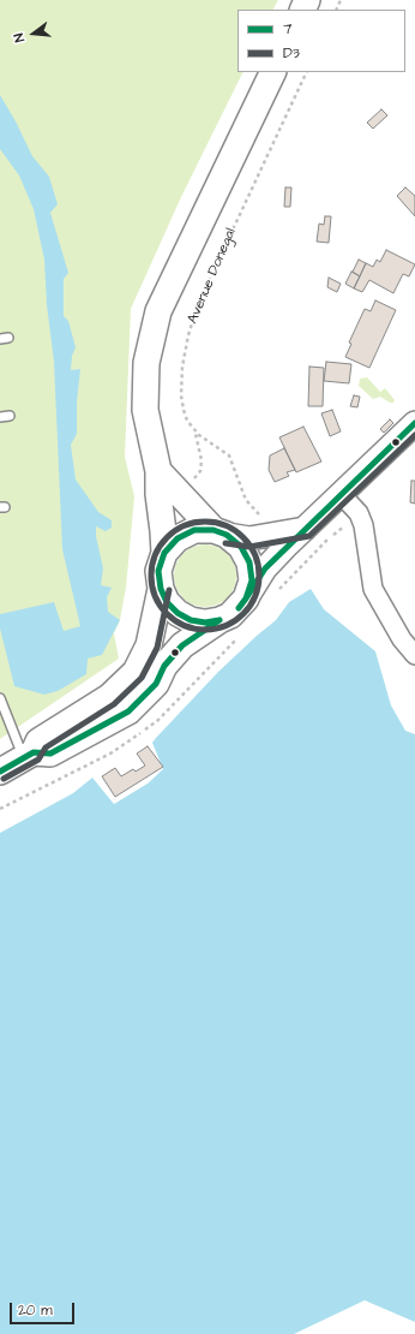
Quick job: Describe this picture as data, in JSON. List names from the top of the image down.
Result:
{
  "streets": {
    "path": ["Avenue Donegal"]
  },
  "lines": ["transit line 7", "transit line D3"],
  "legend": ["7", "D3"],
  "scale_bar": "20 m",
  "north": "left"
}
